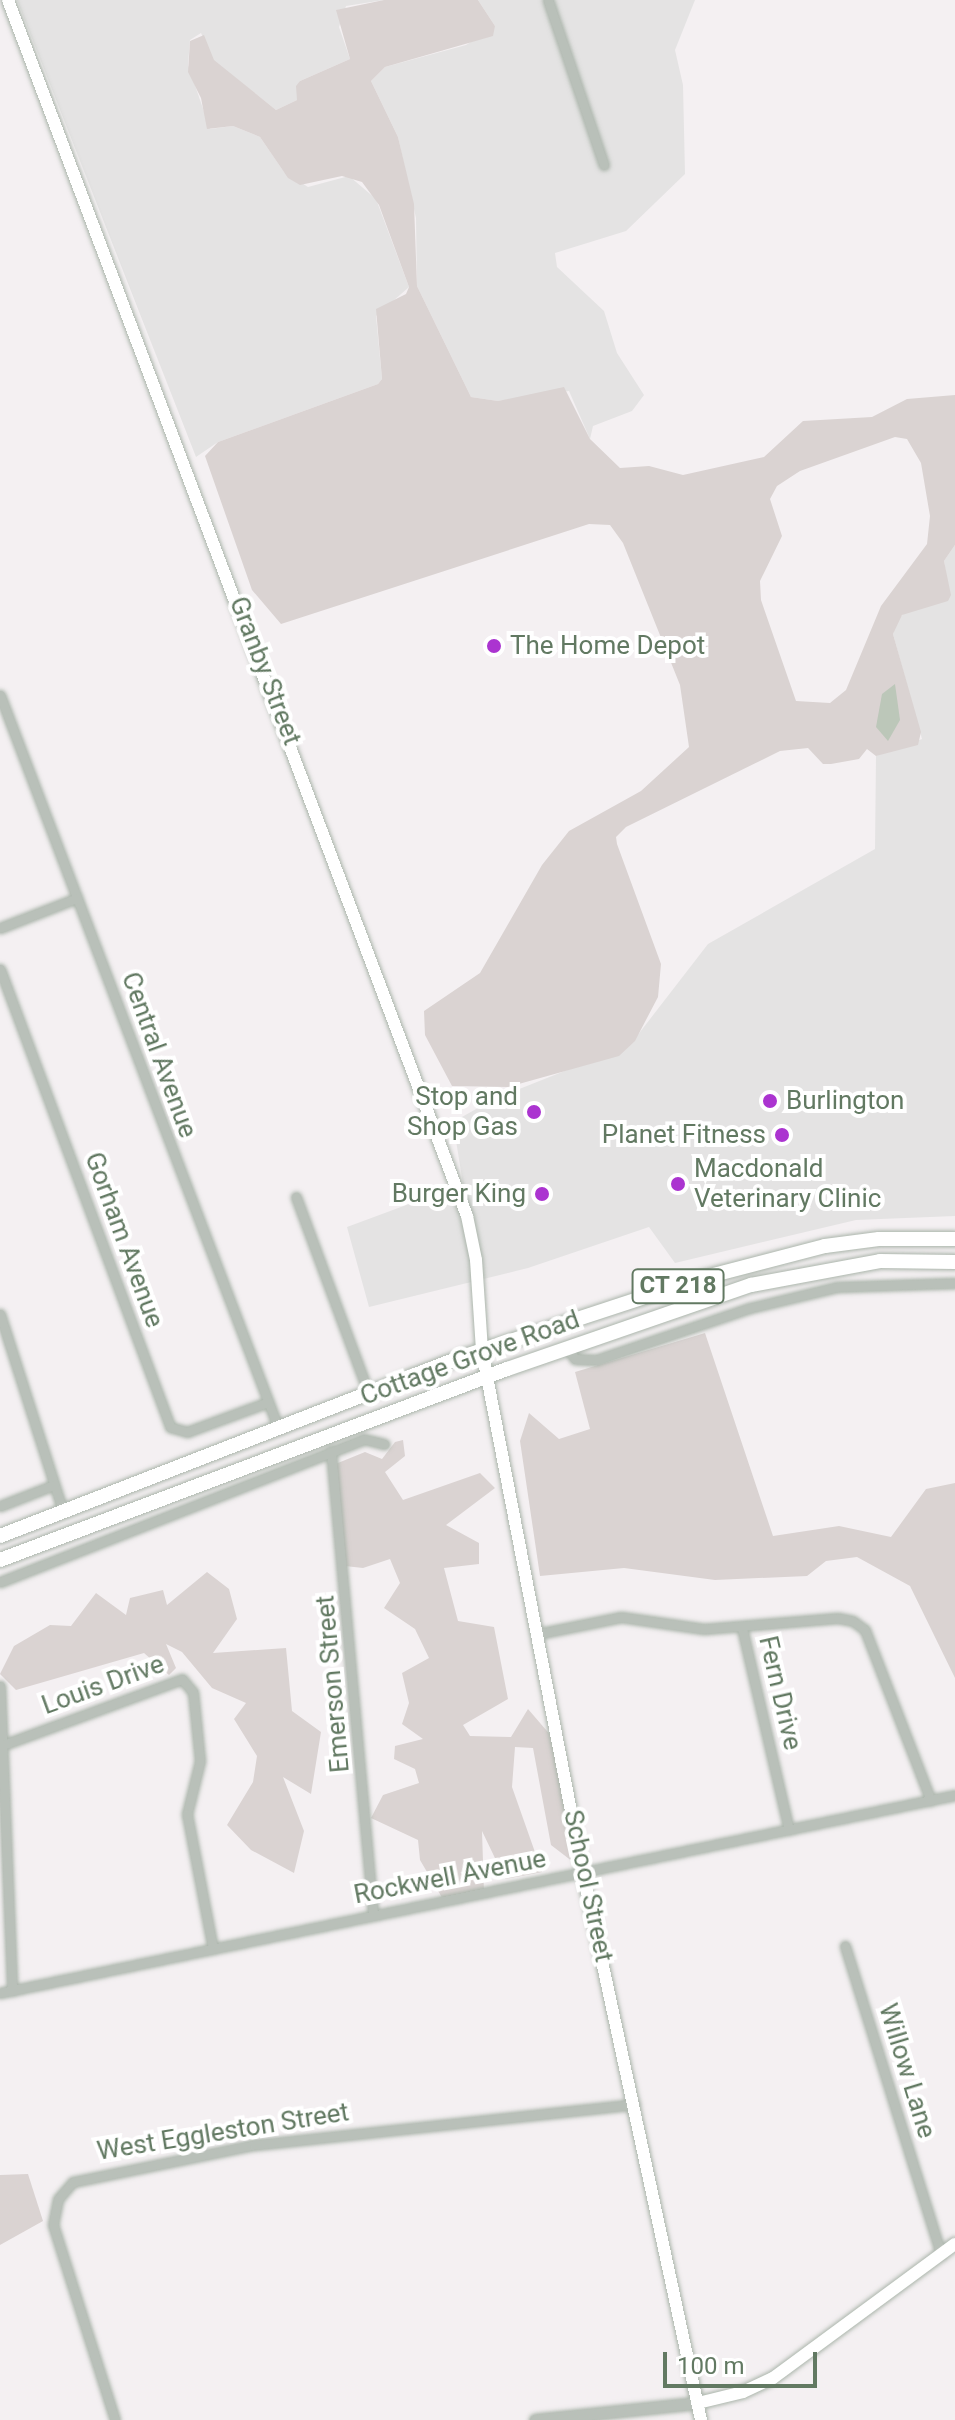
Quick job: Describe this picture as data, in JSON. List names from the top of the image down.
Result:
{
  "streets": {
    "main road": [
      "Granby Street",
      "CT 218",
      "Cottage Grove Road",
      "School Street"
    ],
    "street": [
      "Central Avenue",
      "Gorham Avenue",
      "Emerson Street",
      "Louis Drive",
      "Fern Drive",
      "Rockwell Avenue",
      "Willow Lane",
      "West Eggleston Street"
    ]
  },
  "crossings": [
    ["Granby Street", "Cottage Grove Road"],
    ["Granby Street", "School Street"],
    ["Central Avenue", "Gorham Avenue"],
    ["Central Avenue", "Cottage Grove Road"],
    ["Cottage Grove Road", "Emerson Street"],
    ["Cottage Grove Road", "School Street"],
    ["Emerson Street", "Rockwell Avenue"],
    ["Louis Drive", "Rockwell Avenue"],
    ["Fern Drive", "Rockwell Avenue"],
    ["Fern Drive", "School Street"],
    ["Rockwell Avenue", "School Street"],
    ["School Street", "West Eggleston Street"]
  ],
  "places": [
    "The Home Depot",
    "Burlington",
    "Stop and Shop Gas",
    "Planet Fitness",
    "Macdonald Veterinary Clinic",
    "Burger King"
  ],
  "scale_bar": "100 m"
}
